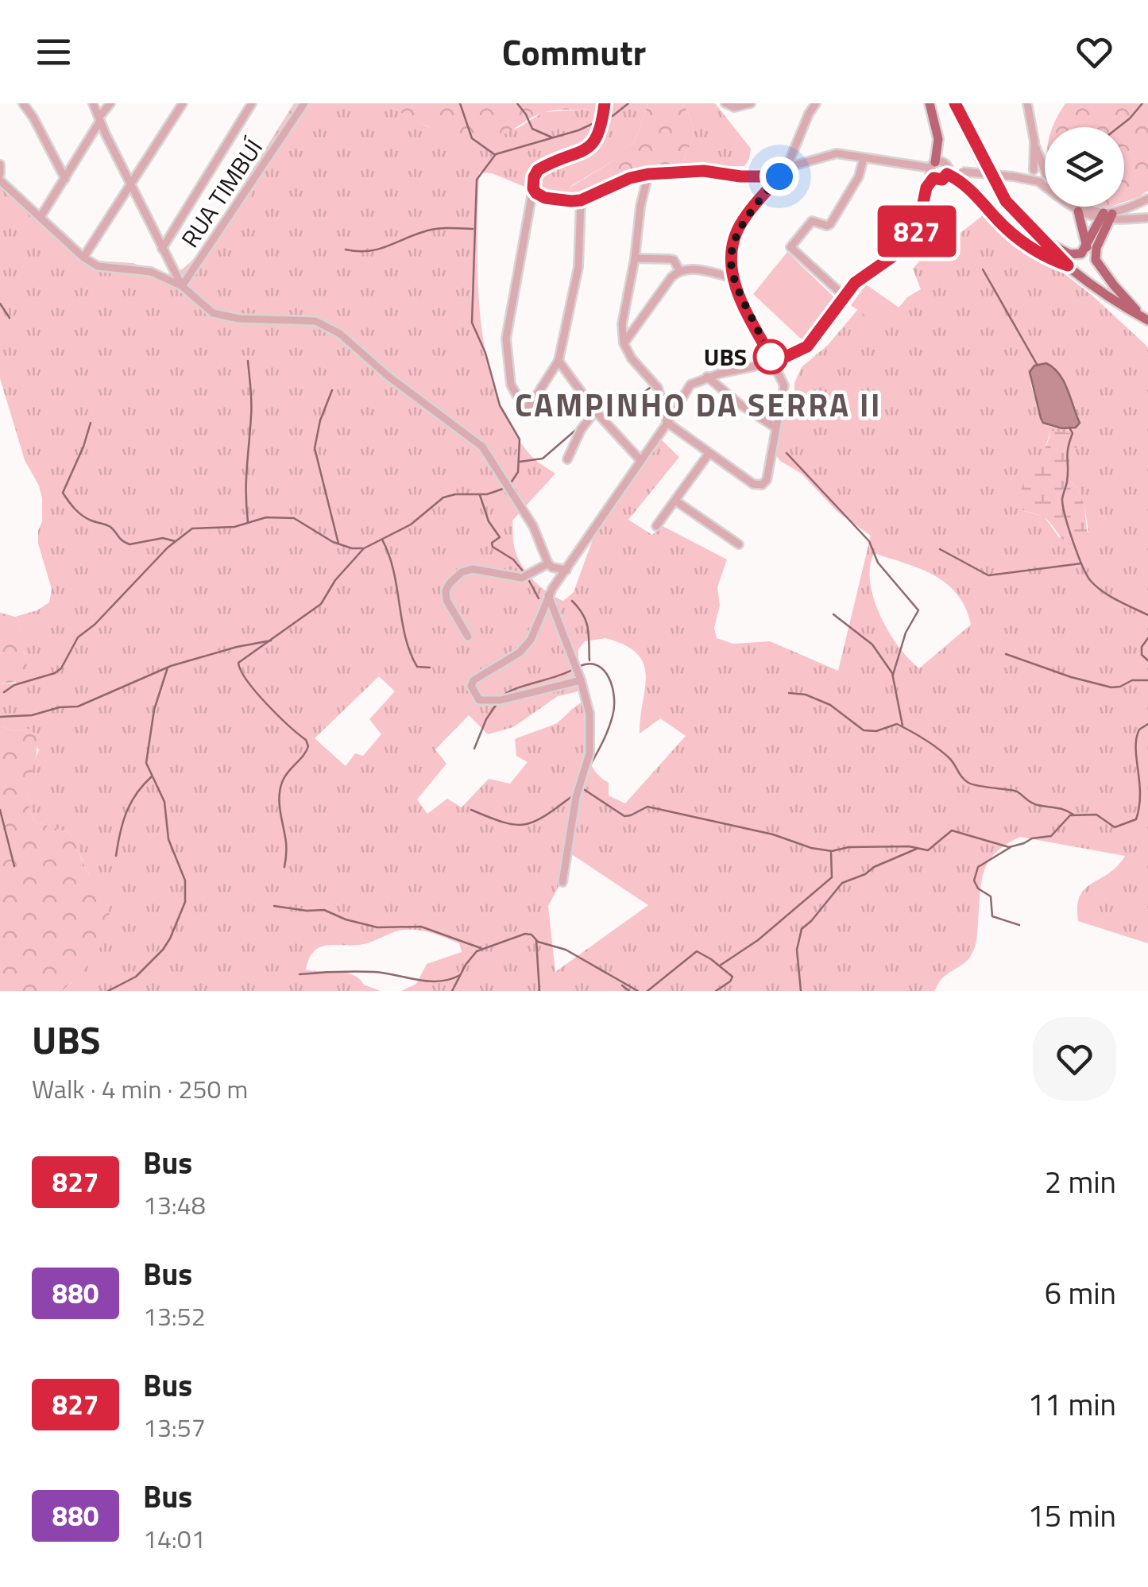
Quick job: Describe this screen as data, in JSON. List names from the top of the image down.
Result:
{
  "streets": {
    "street": ["RUA TIMBUÍ"]
  },
  "districts": ["CAMPINHO DA SERRA II"],
  "places": ["UBS"],
  "lines": ["bus line 827"],
  "page": {
    "header": "Commutr",
    "on_map": "827",
    "heading": ["UBS", "Walk · 4 min · 250 m"],
    "list": [
      {
        "mark": "827",
        "name": "Bus",
        "note": "13:48",
        "value": "2 min"
      },
      {
        "mark": "880",
        "name": "Bus",
        "note": "13:52",
        "value": "6 min"
      },
      {
        "mark": "827",
        "name": "Bus",
        "note": "13:57",
        "value": "11 min"
      },
      {
        "mark": "880",
        "name": "Bus",
        "note": "14:01",
        "value": "15 min"
      }
    ]
  }
}
